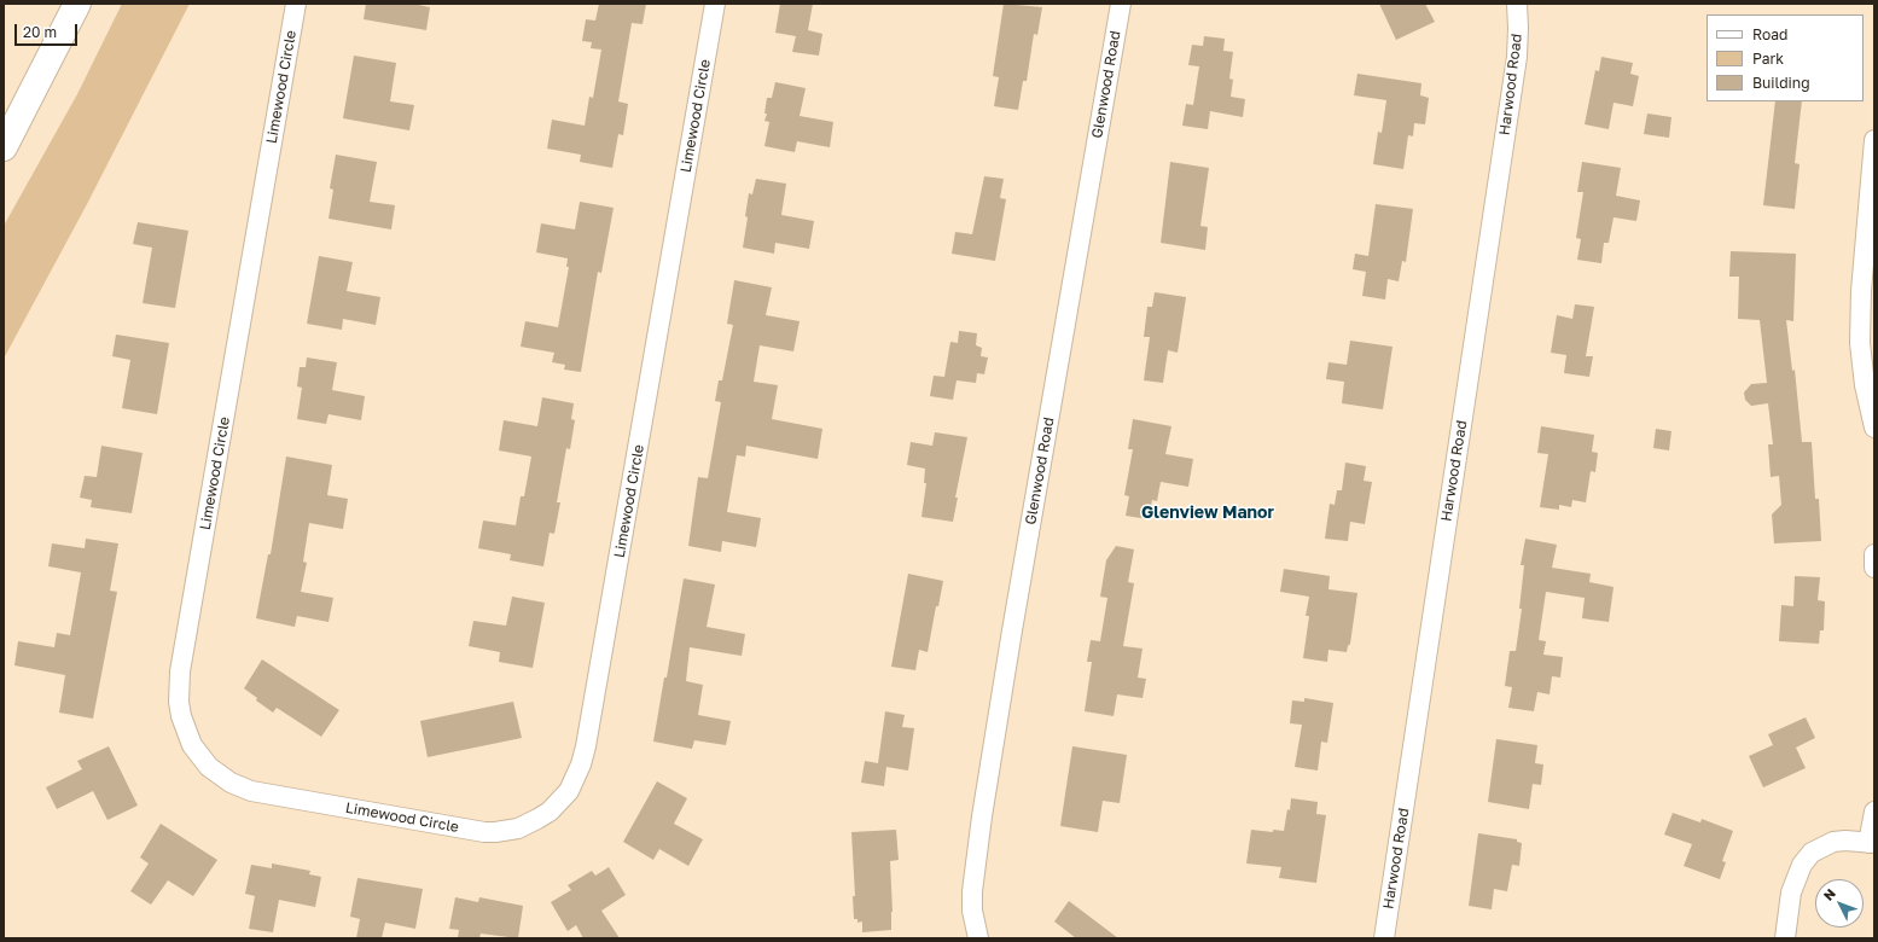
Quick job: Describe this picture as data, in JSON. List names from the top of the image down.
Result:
{
  "streets": {
    "street": ["Glenwood Road", "Harwood Road", "Limewood Circle"]
  },
  "districts": ["Glenview Manor"],
  "legend": ["Road", "Park", "Building"],
  "scale_bar": "20 m",
  "north": "top left"
}
